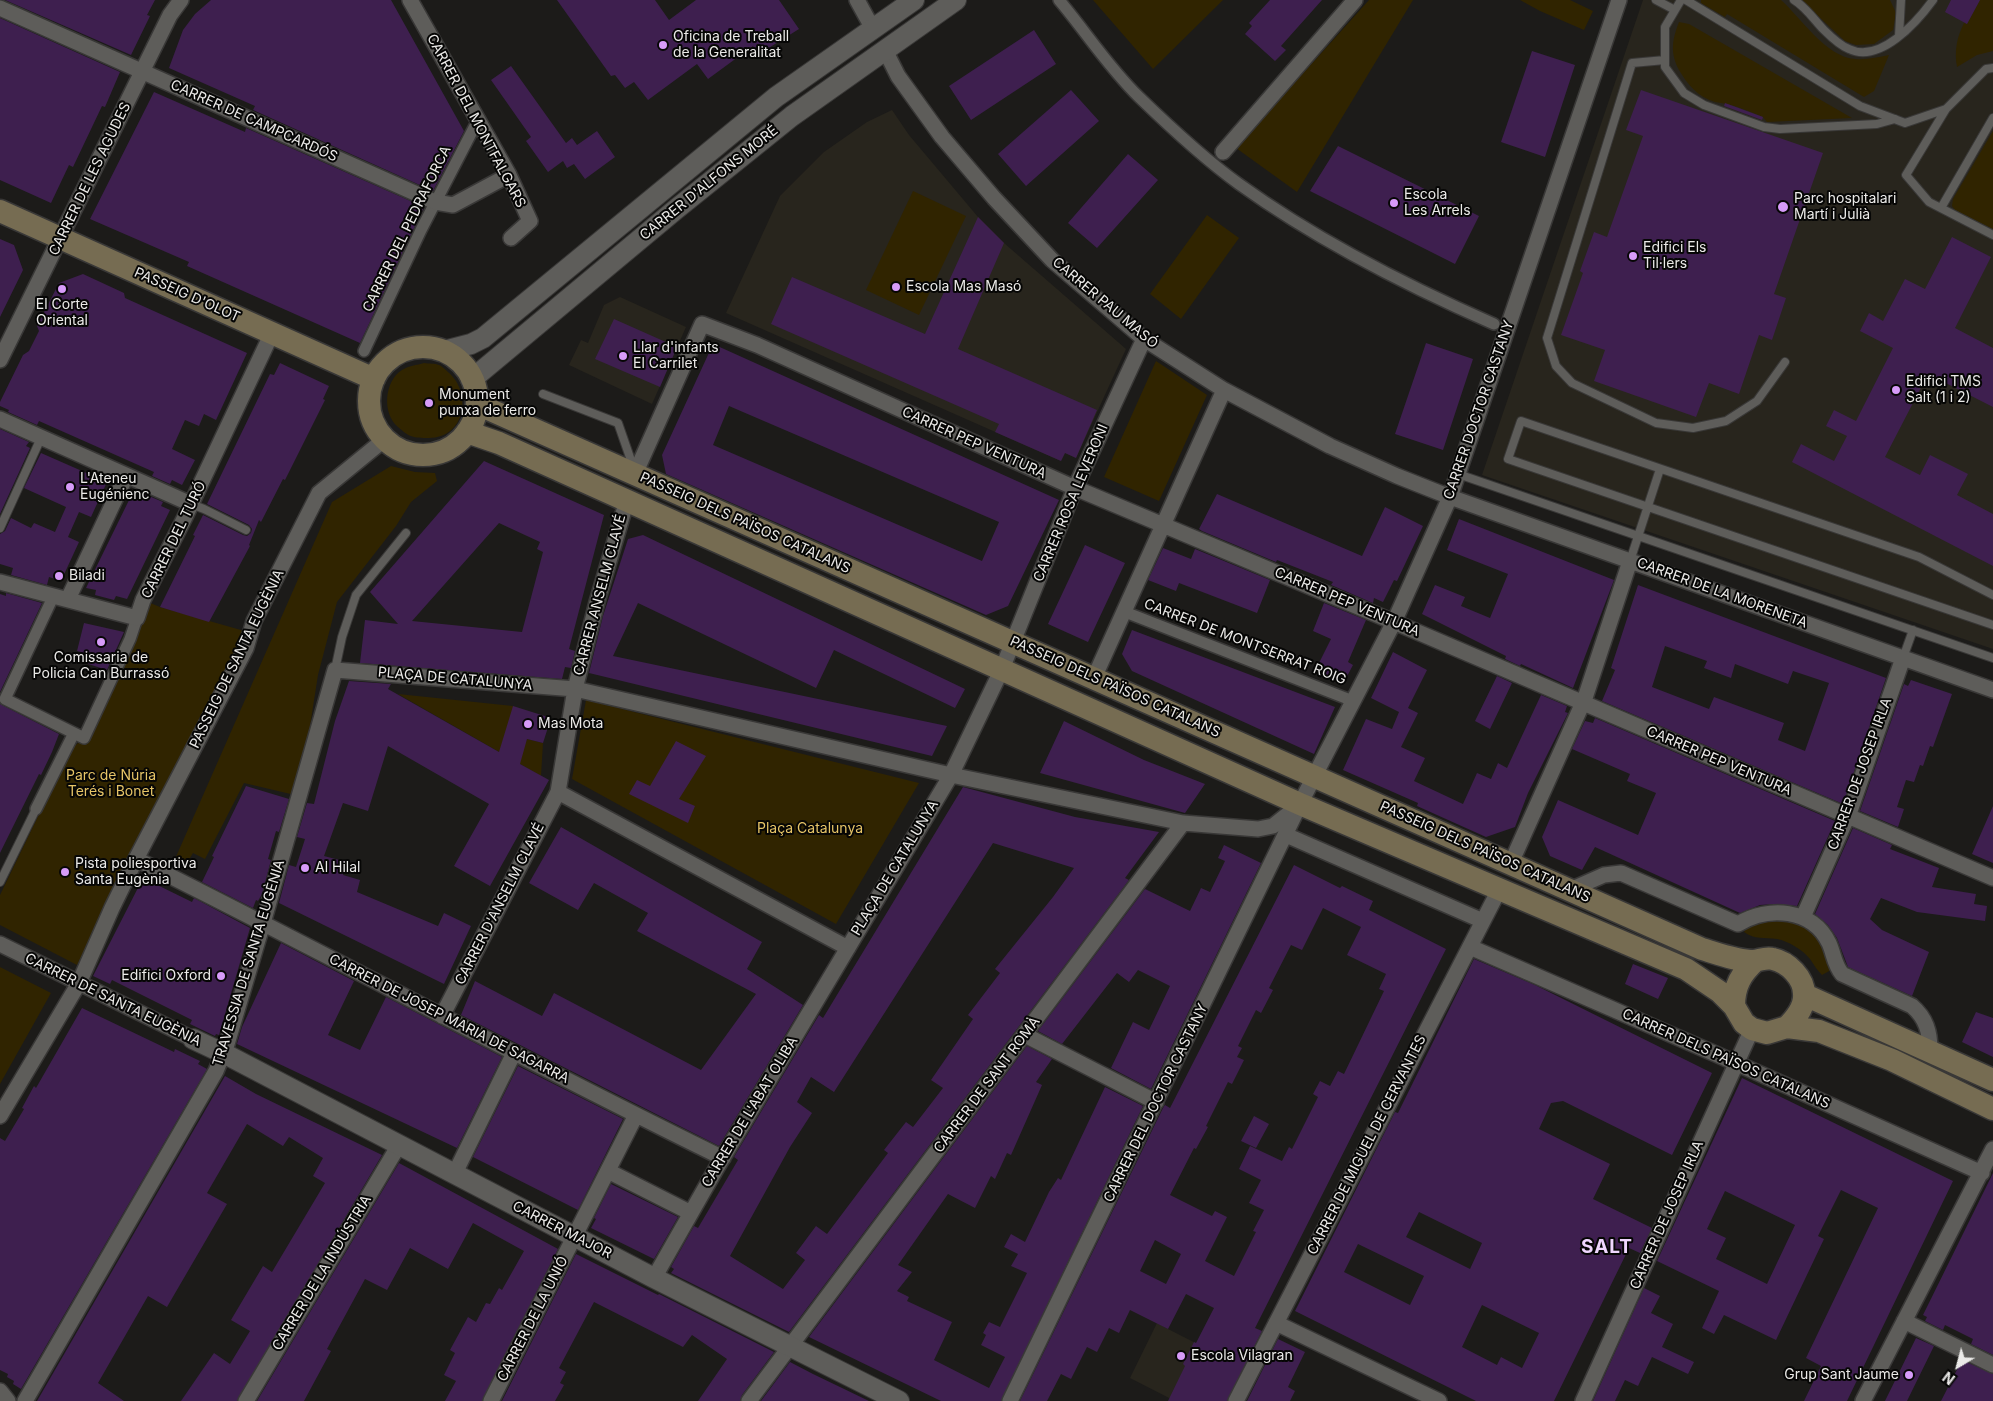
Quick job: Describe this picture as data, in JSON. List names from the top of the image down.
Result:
{
  "streets": {
    "main road": ["PASSEIG D'OLOT", "PASSEIG DELS PAÏSOS CATALANS"],
    "street": [
      "CARRER DE CAMPCARDÓS",
      "CARRER DEL MONTFALGARS",
      "CARRER DE LES AGUDES",
      "CARRER D'ALFONS MORÉ",
      "CARRER DEL PEDRAFORCA",
      "CARRER PAU MASÓ",
      "CARRER DOCTOR CASTANY",
      "CARRER PEP VENTURA",
      "CARRER ROSA LEVERONI",
      "CARRER DEL TURÓ",
      "CARRER DE LA MORENETA",
      "CARRER ANSELM CLAVÉ",
      "CARRER DE MONTSERRAT ROIG",
      "PASSEIG DE SANTA EUGÈNIA",
      "PLAÇA DE CATALUNYA",
      "CARRER DE JOSEP IRLA",
      "CARRER D'ANSELM CLAVÉ",
      "TRAVESSIA DE SANTA EUGÈNIA",
      "CARRER DE SANTA EUGÈNIA",
      "CARRER DE JOSEP MARIA DE SAGARRA",
      "CARRER DELS PAÏSOS CATALANS",
      "CARRER DE SANT ROMÀ",
      "CARRER DEL DOCTOR CASTANY",
      "CARRER DE L'ABAT OLIBA",
      "CARRER DE MIGUEL DE CERVANTES",
      "CARRER MAJOR",
      "CARRER DE LA INDÚSTRIA",
      "CARRER DE LA UNIÓ"
    ]
  },
  "crossings": [
    ["CARRER DE CAMPCARDÓS", "CARRER DEL MONTFALGARS"],
    ["CARRER DE CAMPCARDÓS", "CARRER DE LES AGUDES"],
    ["CARRER DE CAMPCARDÓS", "CARRER DEL PEDRAFORCA"],
    ["CARRER DEL MONTFALGARS", "CARRER DEL PEDRAFORCA"],
    ["CARRER DE LES AGUDES", "PASSEIG D'OLOT"],
    ["CARRER D'ALFONS MORÉ", "PASSEIG D'OLOT"],
    ["CARRER D'ALFONS MORÉ", "CARRER PAU MASÓ"],
    ["CARRER D'ALFONS MORÉ", "PASSEIG DELS PAÏSOS CATALANS"],
    ["CARRER D'ALFONS MORÉ", "PASSEIG DE SANTA EUGÈNIA"],
    ["PASSEIG D'OLOT", "PASSEIG DELS PAÏSOS CATALANS"],
    ["PASSEIG D'OLOT", "CARRER DEL TURÓ"],
    ["PASSEIG D'OLOT", "PASSEIG DE SANTA EUGÈNIA"],
    ["CARRER PAU MASÓ", "CARRER DOCTOR CASTANY"],
    ["CARRER PAU MASÓ", "CARRER ROSA LEVERONI"],
    ["CARRER PAU MASÓ", "CARRER DE LA MORENETA"],
    ["CARRER DOCTOR CASTANY", "CARRER PEP VENTURA"],
    ["CARRER DOCTOR CASTANY", "PASSEIG DELS PAÏSOS CATALANS"],
    ["CARRER DOCTOR CASTANY", "CARRER DE LA MORENETA"],
    ["CARRER DOCTOR CASTANY", "CARRER DE MONTSERRAT ROIG"],
    ["CARRER DOCTOR CASTANY", "CARRER DEL DOCTOR CASTANY"],
    ["CARRER PEP VENTURA", "CARRER ROSA LEVERONI"],
    ["CARRER PEP VENTURA", "PASSEIG DELS PAÏSOS CATALANS"],
    ["CARRER PEP VENTURA", "CARRER DE JOSEP IRLA"],
    ["CARRER ROSA LEVERONI", "PASSEIG DELS PAÏSOS CATALANS"],
    ["PASSEIG DELS PAÏSOS CATALANS", "PASSEIG DE SANTA EUGÈNIA"],
    ["PASSEIG DELS PAÏSOS CATALANS", "CARRER DE JOSEP IRLA"],
    ["CARRER DE LA MORENETA", "CARRER DE JOSEP IRLA"],
    ["CARRER ANSELM CLAVÉ", "PLAÇA DE CATALUNYA"],
    ["PASSEIG DE SANTA EUGÈNIA", "CARRER DE SANTA EUGÈNIA"],
    ["PASSEIG DE SANTA EUGÈNIA", "CARRER DE JOSEP MARIA DE SAGARRA"],
    ["PLAÇA DE CATALUNYA", "CARRER D'ANSELM CLAVÉ"],
    ["PLAÇA DE CATALUNYA", "TRAVESSIA DE SANTA EUGÈNIA"],
    ["PLAÇA DE CATALUNYA", "CARRER DE L'ABAT OLIBA"],
    ["CARRER DE JOSEP IRLA", "CARRER DELS PAÏSOS CATALANS"],
    ["CARRER D'ANSELM CLAVÉ", "CARRER DE JOSEP MARIA DE SAGARRA"],
    ["TRAVESSIA DE SANTA EUGÈNIA", "CARRER DE SANTA EUGÈNIA"],
    ["TRAVESSIA DE SANTA EUGÈNIA", "CARRER DE JOSEP MARIA DE SAGARRA"],
    ["TRAVESSIA DE SANTA EUGÈNIA", "CARRER MAJOR"],
    ["CARRER DE SANTA EUGÈNIA", "CARRER MAJOR"],
    ["CARRER DE JOSEP MARIA DE SAGARRA", "CARRER DE L'ABAT OLIBA"],
    ["CARRER DE JOSEP MARIA DE SAGARRA", "CARRER DE LA UNIÓ"],
    ["CARRER DELS PAÏSOS CATALANS", "CARRER DE MIGUEL DE CERVANTES"],
    ["CARRER DE SANT ROMÀ", "CARRER MAJOR"],
    ["CARRER DE L'ABAT OLIBA", "CARRER MAJOR"],
    ["CARRER MAJOR", "CARRER DE LA INDÚSTRIA"],
    ["CARRER MAJOR", "CARRER DE LA UNIÓ"]
  ],
  "districts": ["SALT"],
  "parks": ["Parc de Núria Terés i Bonet", "Plaça Catalunya"],
  "places": [
    "Oficina de Treball de la Generalitat",
    "Escola Les Arrels",
    "Parc hospitalari Martí i Julià",
    "Edifici Els Til·lers",
    "Escola Mas Masó",
    "El Corte Oriental",
    "Llar d'infants El Carrilet",
    "Edifici TMS Salt (1 i 2)",
    "Monument punxa de ferro",
    "L'Ateneu Eugénienc",
    "Biladi",
    "Comissaria de Policia Can Burrassó",
    "Mas Mota",
    "Al Hilal",
    "Pista poliesportiva Santa Eugènia",
    "Edifici Oxford",
    "Escola Vilagran",
    "Grup Sant Jaume"
  ],
  "north": "bottom left"
}
